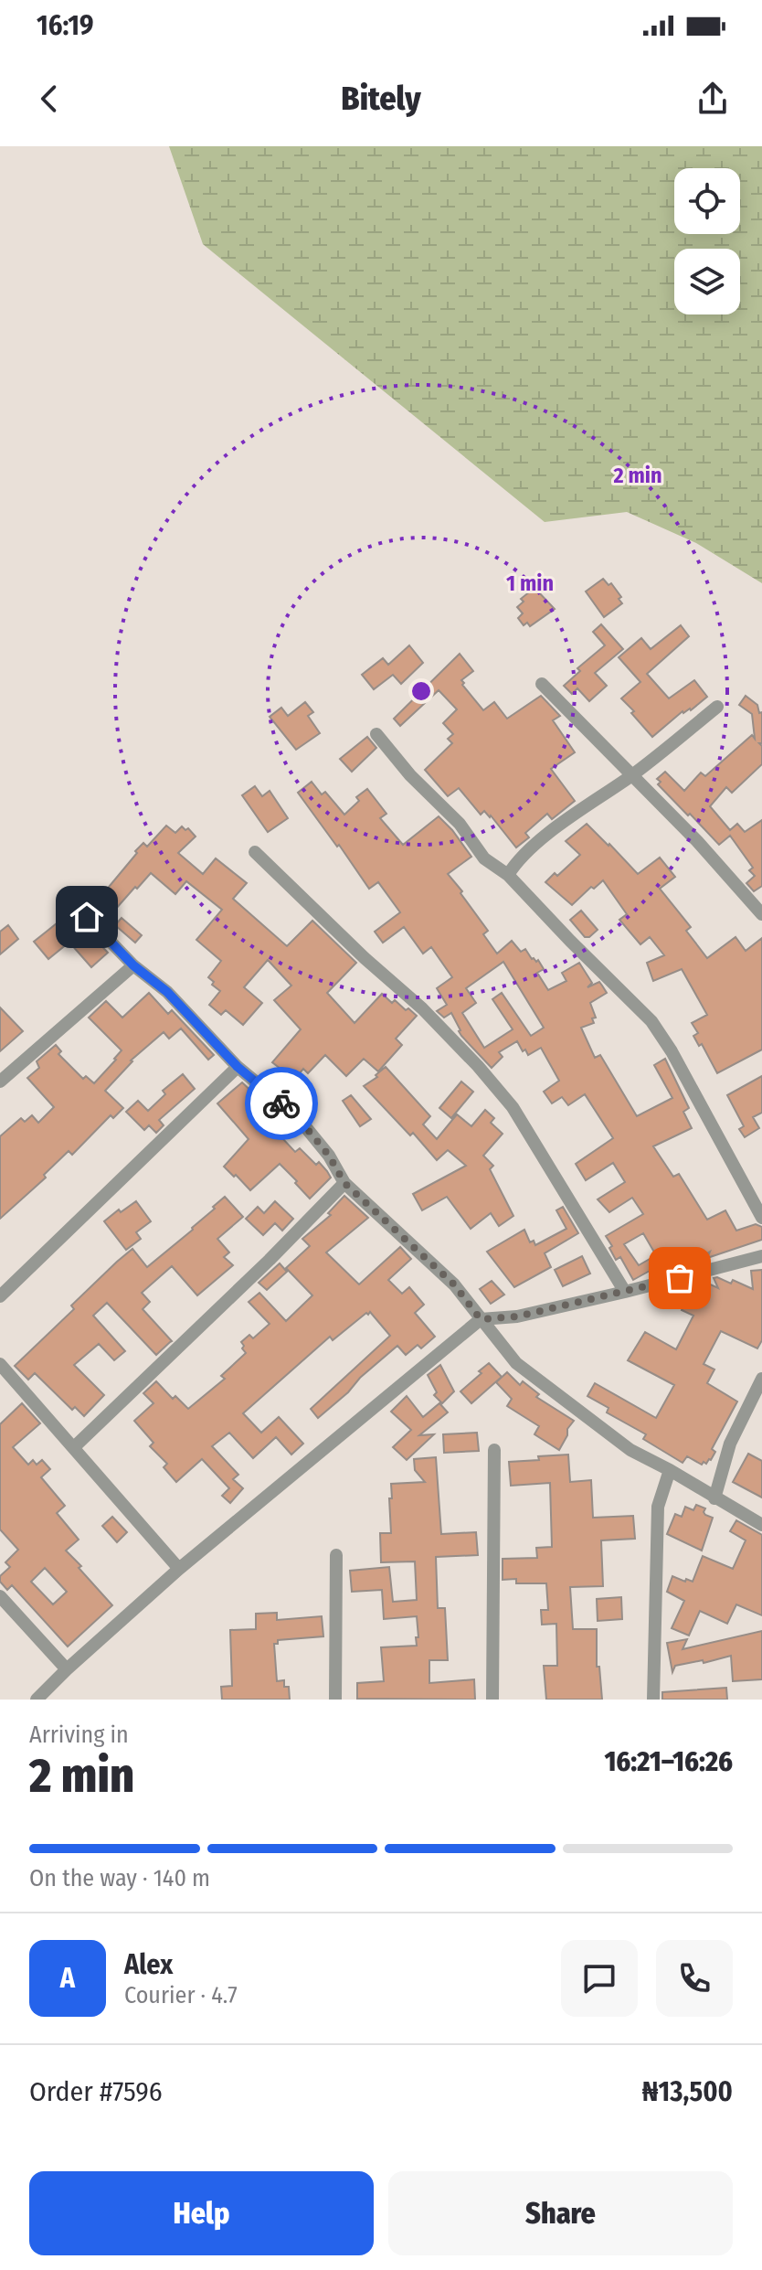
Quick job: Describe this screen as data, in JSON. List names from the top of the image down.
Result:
{
  "page": {
    "status": "16:19",
    "header": "Bitely",
    "heading": ["2 min", "Arriving in", "16:21–16:26"],
    "panel": [
      "Alex",
      "Courier · 4.7",
      "Order #7596",
      "₦13,500"
    ],
    "bar": "On the way · 140 m",
    "round": "A",
    "buttons": ["Help", "Share"]
  },
  "rings": ["2 min", "1 min"]
}
